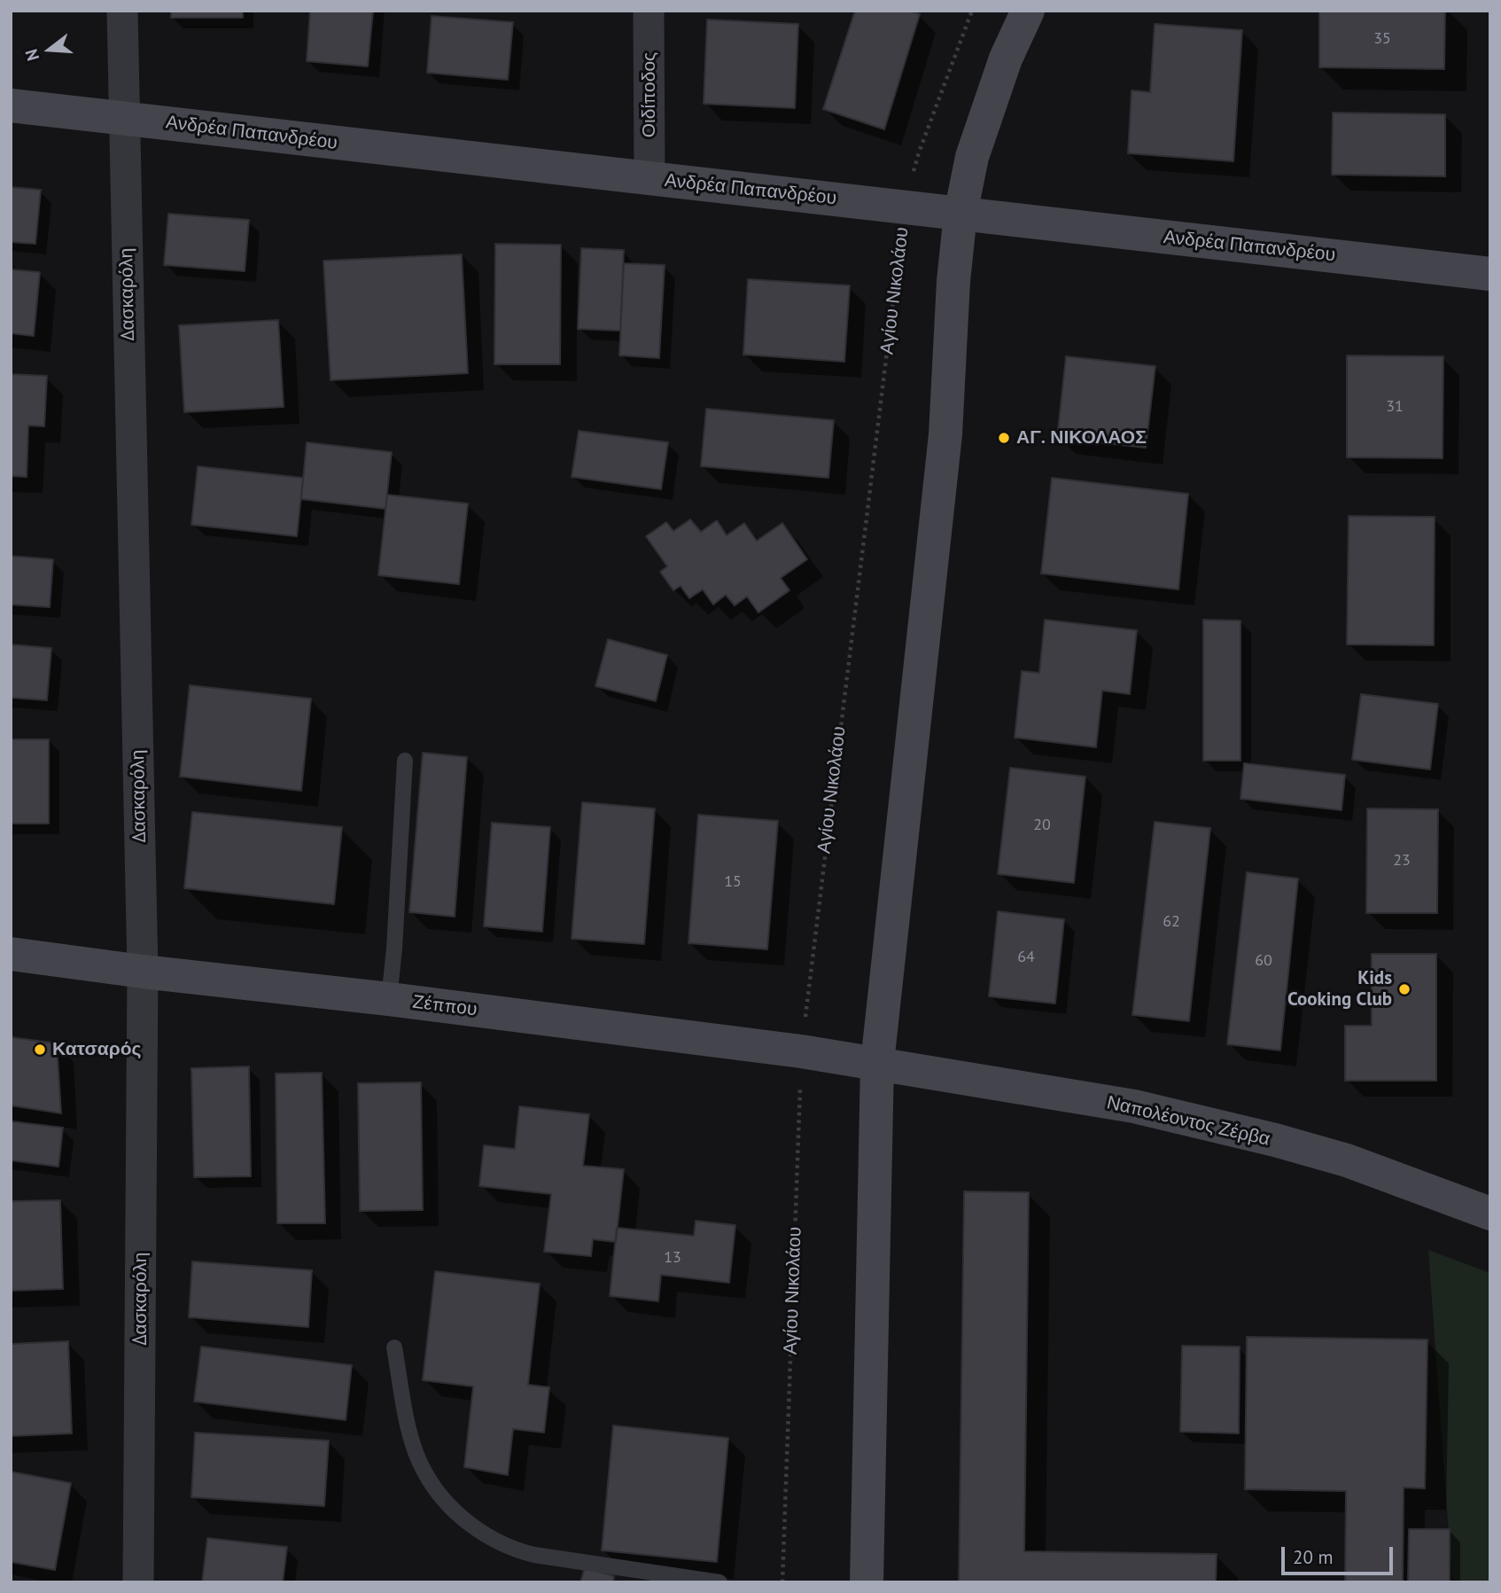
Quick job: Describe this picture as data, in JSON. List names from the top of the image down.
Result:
{
  "streets": {
    "street": [
      "Οιδίποδος",
      "Ανδρέα Παπανδρέου",
      "Δασκαρόλη",
      "Ζέππου",
      "Ναπολέοντος Ζέρβα"
    ],
    "path": ["Αγίου Νικολάου"]
  },
  "crossings": [
    ["Οιδίποδος", "Ανδρέα Παπανδρέου"],
    ["Ανδρέα Παπανδρέου", "Αγίου Νικολάου"],
    ["Ανδρέα Παπανδρέου", "Δασκαρόλη"],
    ["Αγίου Νικολάου", "Ζέππου"],
    ["Δασκαρόλη", "Ζέππου"],
    ["Ζέππου", "Ναπολέοντος Ζέρβα"]
  ],
  "places": ["ΑΓ. ΝΙΚΟΛΑΟΣ", "Kids Cooking Club", "Κατσαρός"],
  "house_numbers": [
    "35",
    "31",
    "20",
    "23",
    "15",
    "62",
    "64",
    "60",
    "13"
  ],
  "scale_bar": "20 m",
  "north": "left"
}
